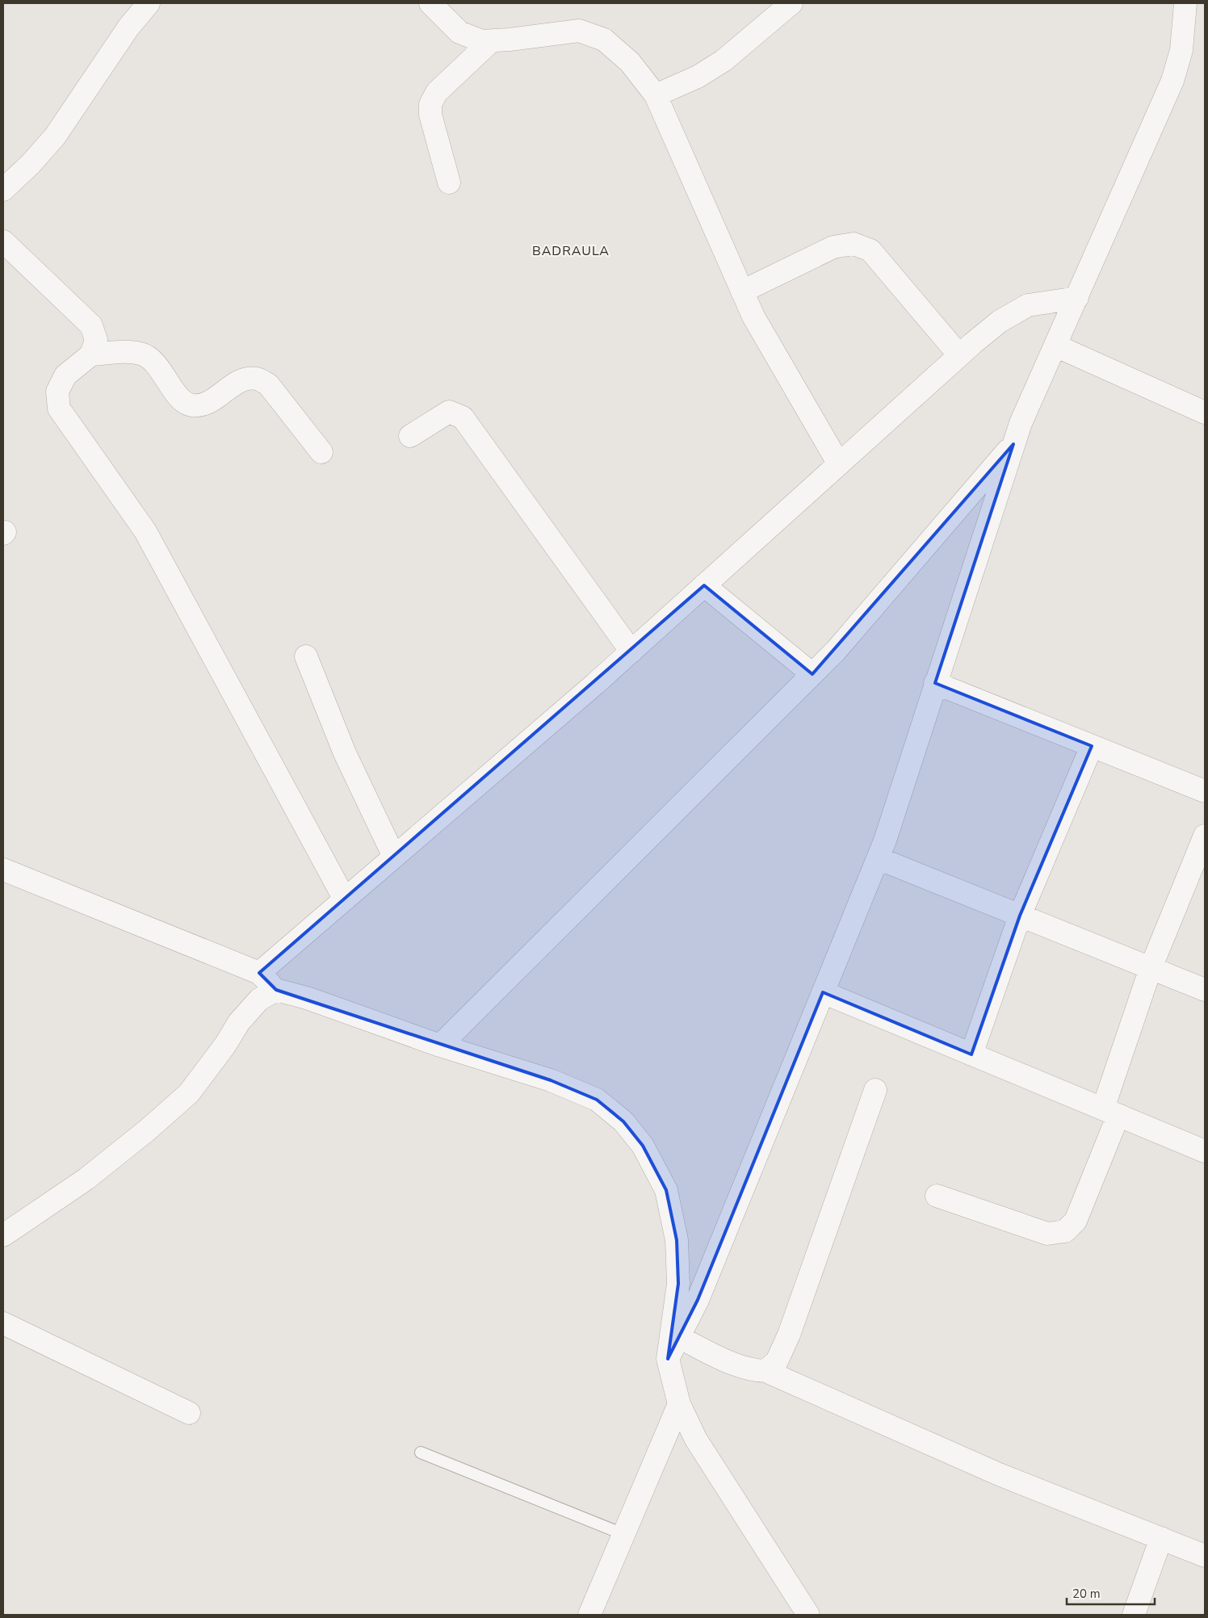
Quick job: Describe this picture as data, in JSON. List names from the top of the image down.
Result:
{
  "districts": ["BADRAULA"],
  "scale_bar": "20 m"
}
